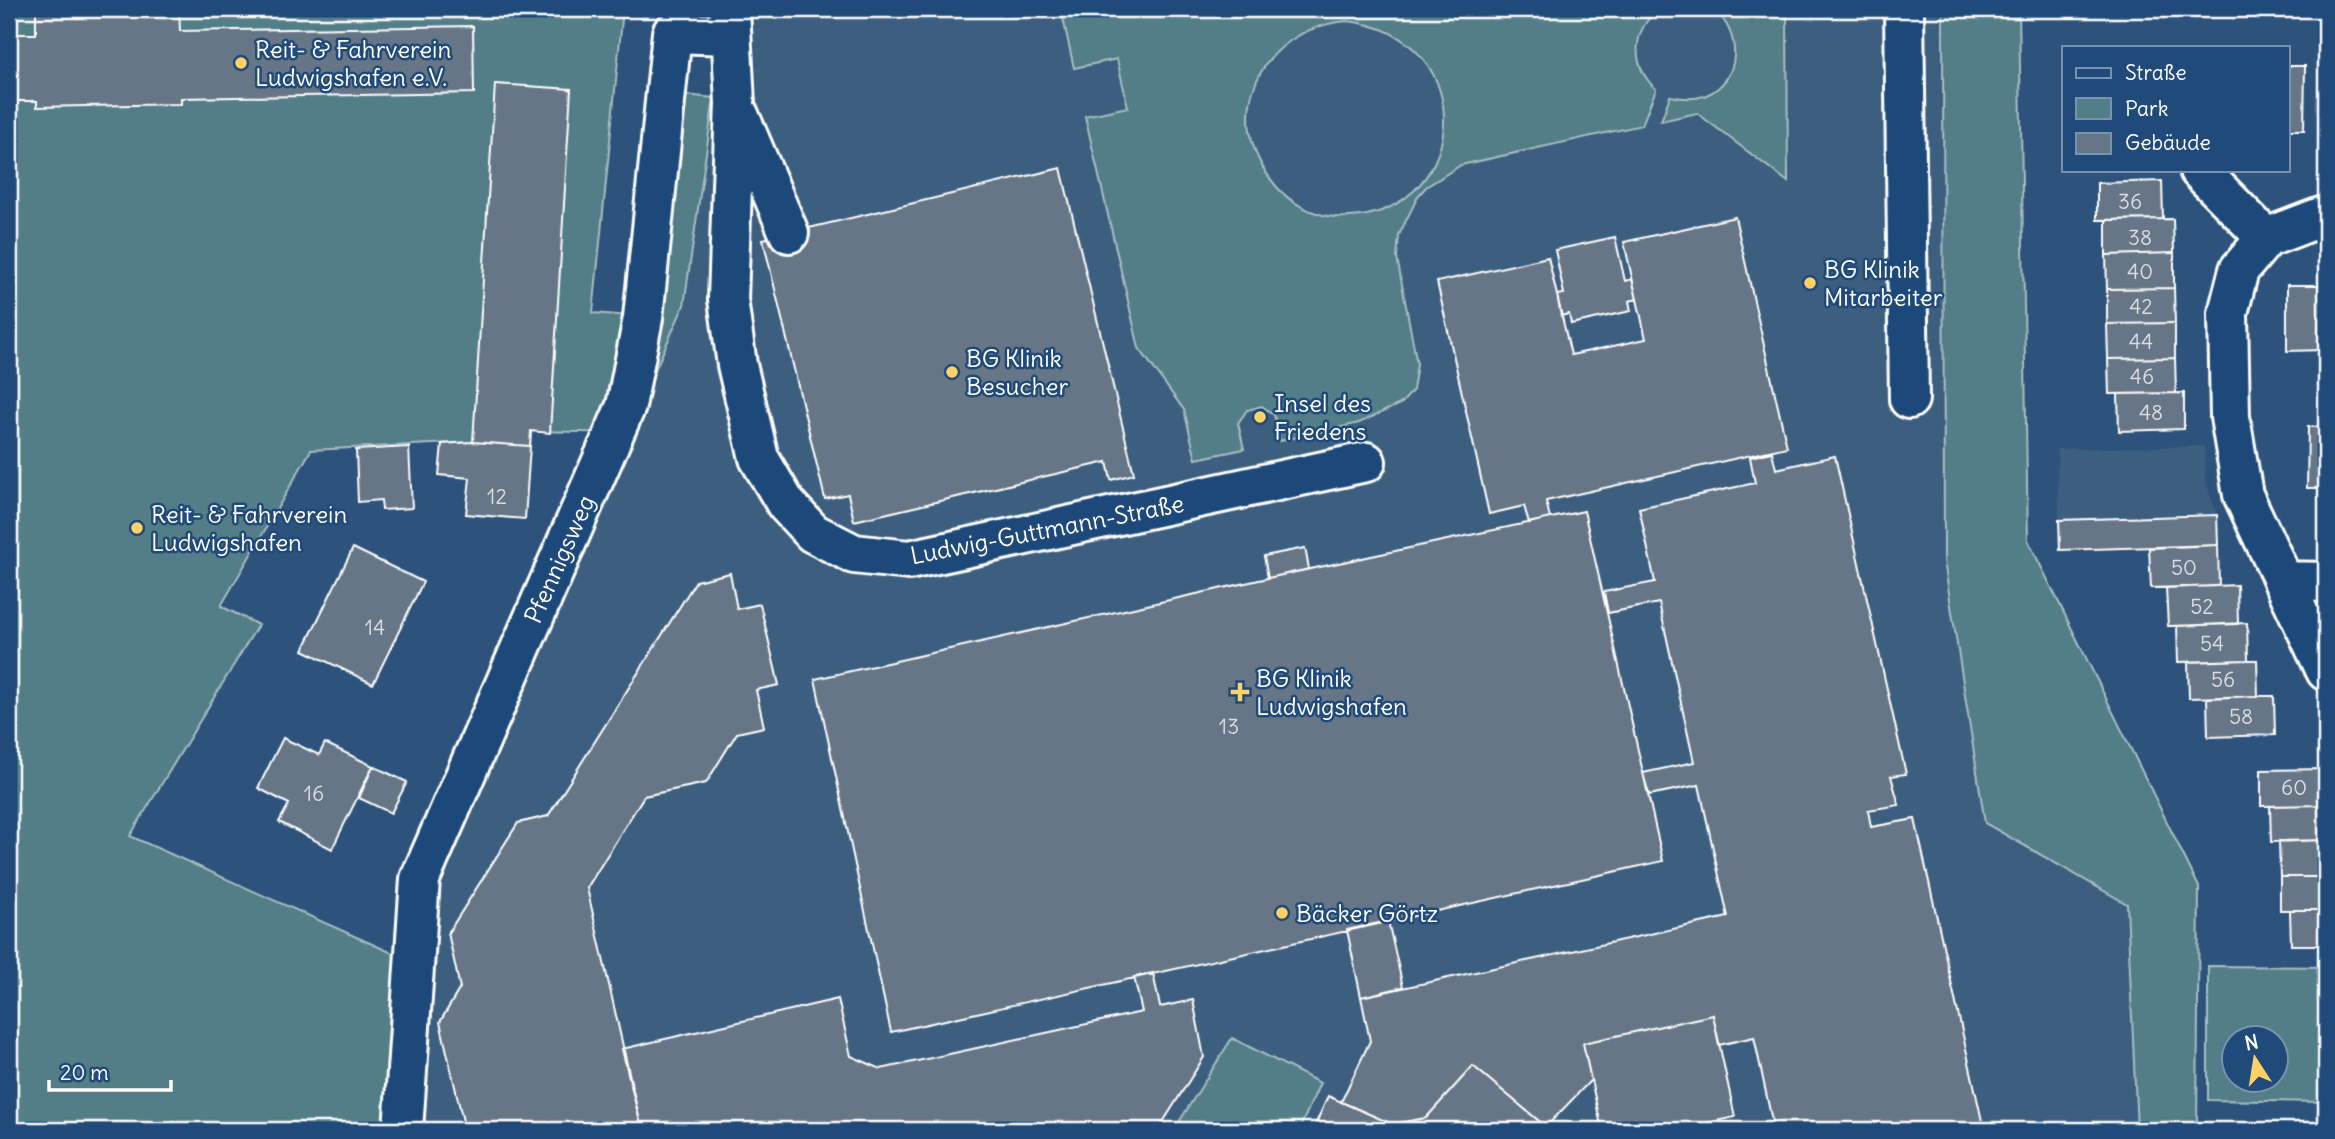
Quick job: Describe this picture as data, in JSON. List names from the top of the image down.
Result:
{
  "streets": {
    "street": ["Ludwig-Guttmann-Straße", "Pfennigsweg"]
  },
  "crossings": [
    ["Ludwig-Guttmann-Straße", "Pfennigsweg"]
  ],
  "places": {
    "other": [
      "Reit- & Fahrverein Ludwigshafen e.V.",
      "BG Klinik Mitarbeiter",
      "BG Klinik Besucher",
      "Insel des Friedens",
      "Reit- & Fahrverein Ludwigshafen",
      "Bäcker Görtz"
    ],
    "health": ["BG Klinik Ludwigshafen"]
  },
  "house_numbers": [
    "36",
    "38",
    "40",
    "42",
    "44",
    "46",
    "48",
    "12",
    "50",
    "52",
    "14",
    "54",
    "56",
    "58",
    "13",
    "60",
    "16"
  ],
  "legend": ["Straße", "Park", "Gebäude"],
  "scale_bar": "20 m",
  "north": "top"
}
